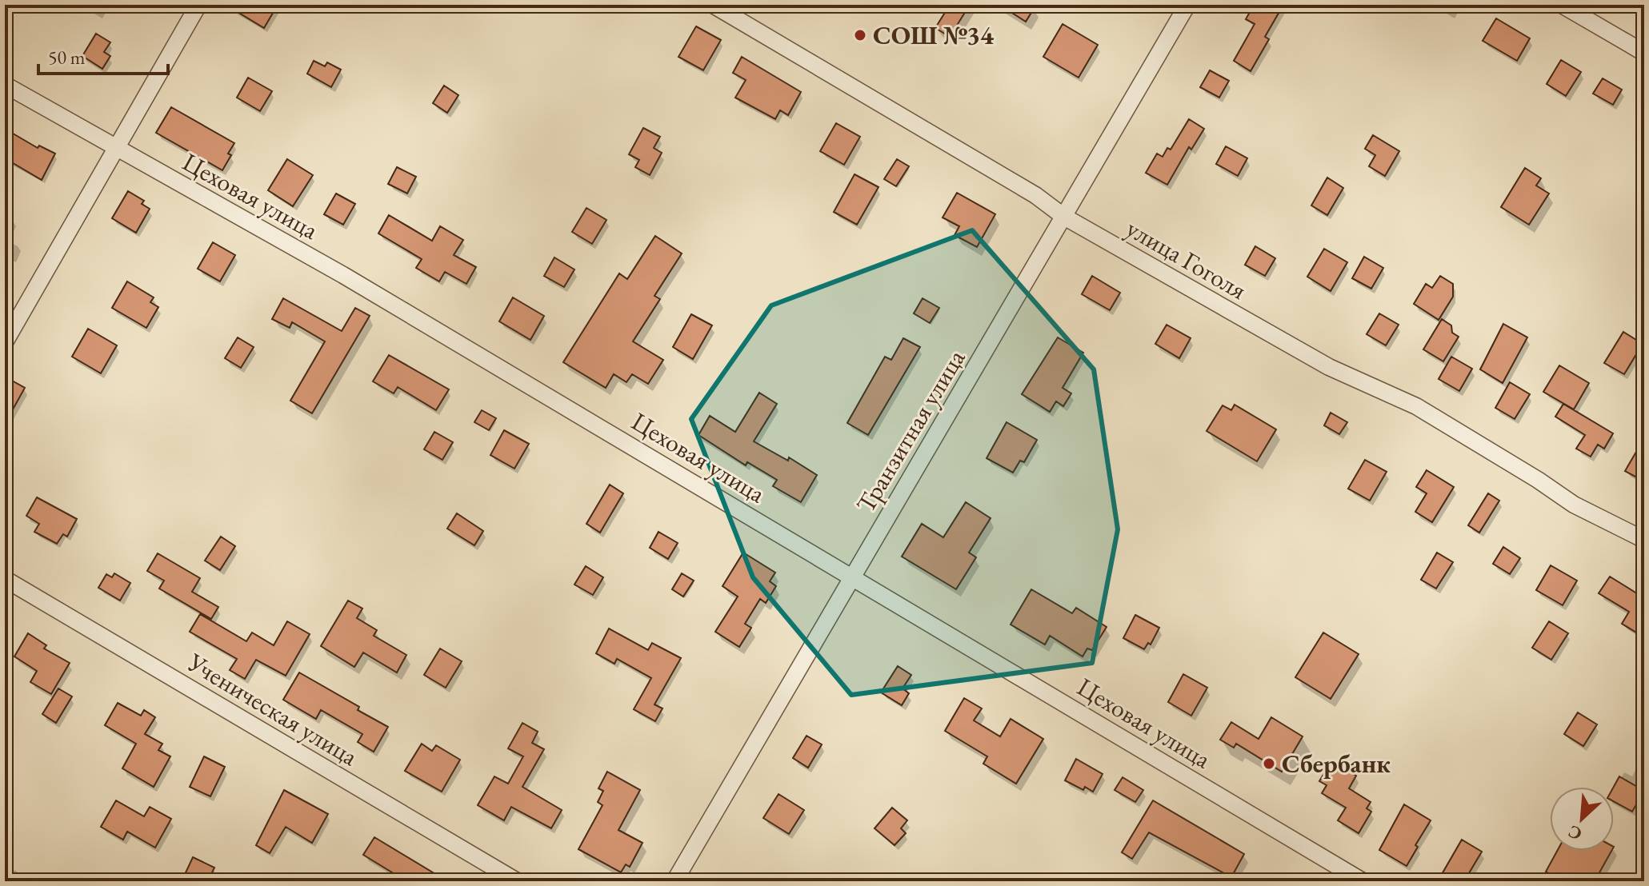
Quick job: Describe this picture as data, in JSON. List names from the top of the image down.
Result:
{
  "streets": {
    "street": [
      "Цеховая улица",
      "улица Гоголя",
      "Транзитная улица",
      "Ученическая улица"
    ]
  },
  "crossings": [
    ["Цеховая улица", "Транзитная улица"],
    ["улица Гоголя", "Транзитная улица"]
  ],
  "places": ["СОШ №34", "Сбербанк"],
  "scale_bar": "50 m",
  "north": "bottom left"
}
